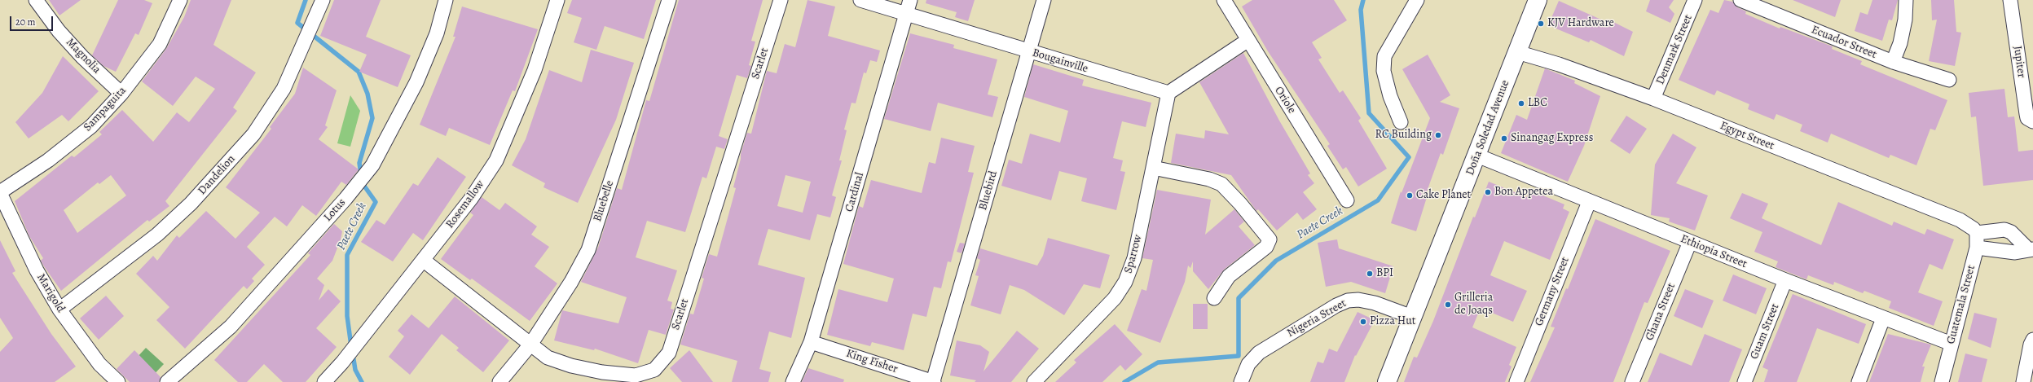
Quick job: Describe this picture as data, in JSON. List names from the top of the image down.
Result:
{
  "streets": {
    "main road": ["Doña Soledad Avenue"],
    "street": [
      "Ecuador Street",
      "Denmark Street",
      "Magnolia",
      "Bougainville",
      "Jupiter",
      "Scarlet",
      "Oriole",
      "Sampaguita",
      "Egypt Street",
      "Dandelion",
      "Bluebird",
      "Cardinal",
      "Bluebelle",
      "Rosemallow",
      "Lotus",
      "Ethiopia Street",
      "Sparrow",
      "Germany Street",
      "Marigold",
      "Guatemala Street",
      "Ghana Street",
      "Nigeria Street",
      "Guam Street",
      "King Fisher"
    ]
  },
  "crossings": [
    ["Denmark Street", "Egypt Street"],
    ["Magnolia", "Sampaguita"],
    ["Bougainville", "Bluebird"],
    ["Bougainville", "Cardinal"],
    ["Bougainville", "Sparrow"],
    ["Scarlet", "Bluebelle"],
    ["Scarlet", "Rosemallow"],
    ["Sampaguita", "Marigold"],
    ["Doña Soledad Avenue", "Egypt Street"],
    ["Doña Soledad Avenue", "Ethiopia Street"],
    ["Doña Soledad Avenue", "Nigeria Street"],
    ["Egypt Street", "Guatemala Street"],
    ["Dandelion", "Marigold"],
    ["Bluebird", "King Fisher"],
    ["Cardinal", "King Fisher"],
    ["Ethiopia Street", "Germany Street"],
    ["Ethiopia Street", "Guatemala Street"],
    ["Ethiopia Street", "Ghana Street"],
    ["Ethiopia Street", "Guam Street"]
  ],
  "water": ["Paete Creek"],
  "places": [
    "KJV Hardware",
    "LBC",
    "RC Building",
    "Sinangag Express",
    "Bon Appetea",
    "Cake Planet",
    "BPI",
    "Grilleria de Joaqs",
    "Pizza Hut"
  ],
  "scale_bar": "20 m"
}
